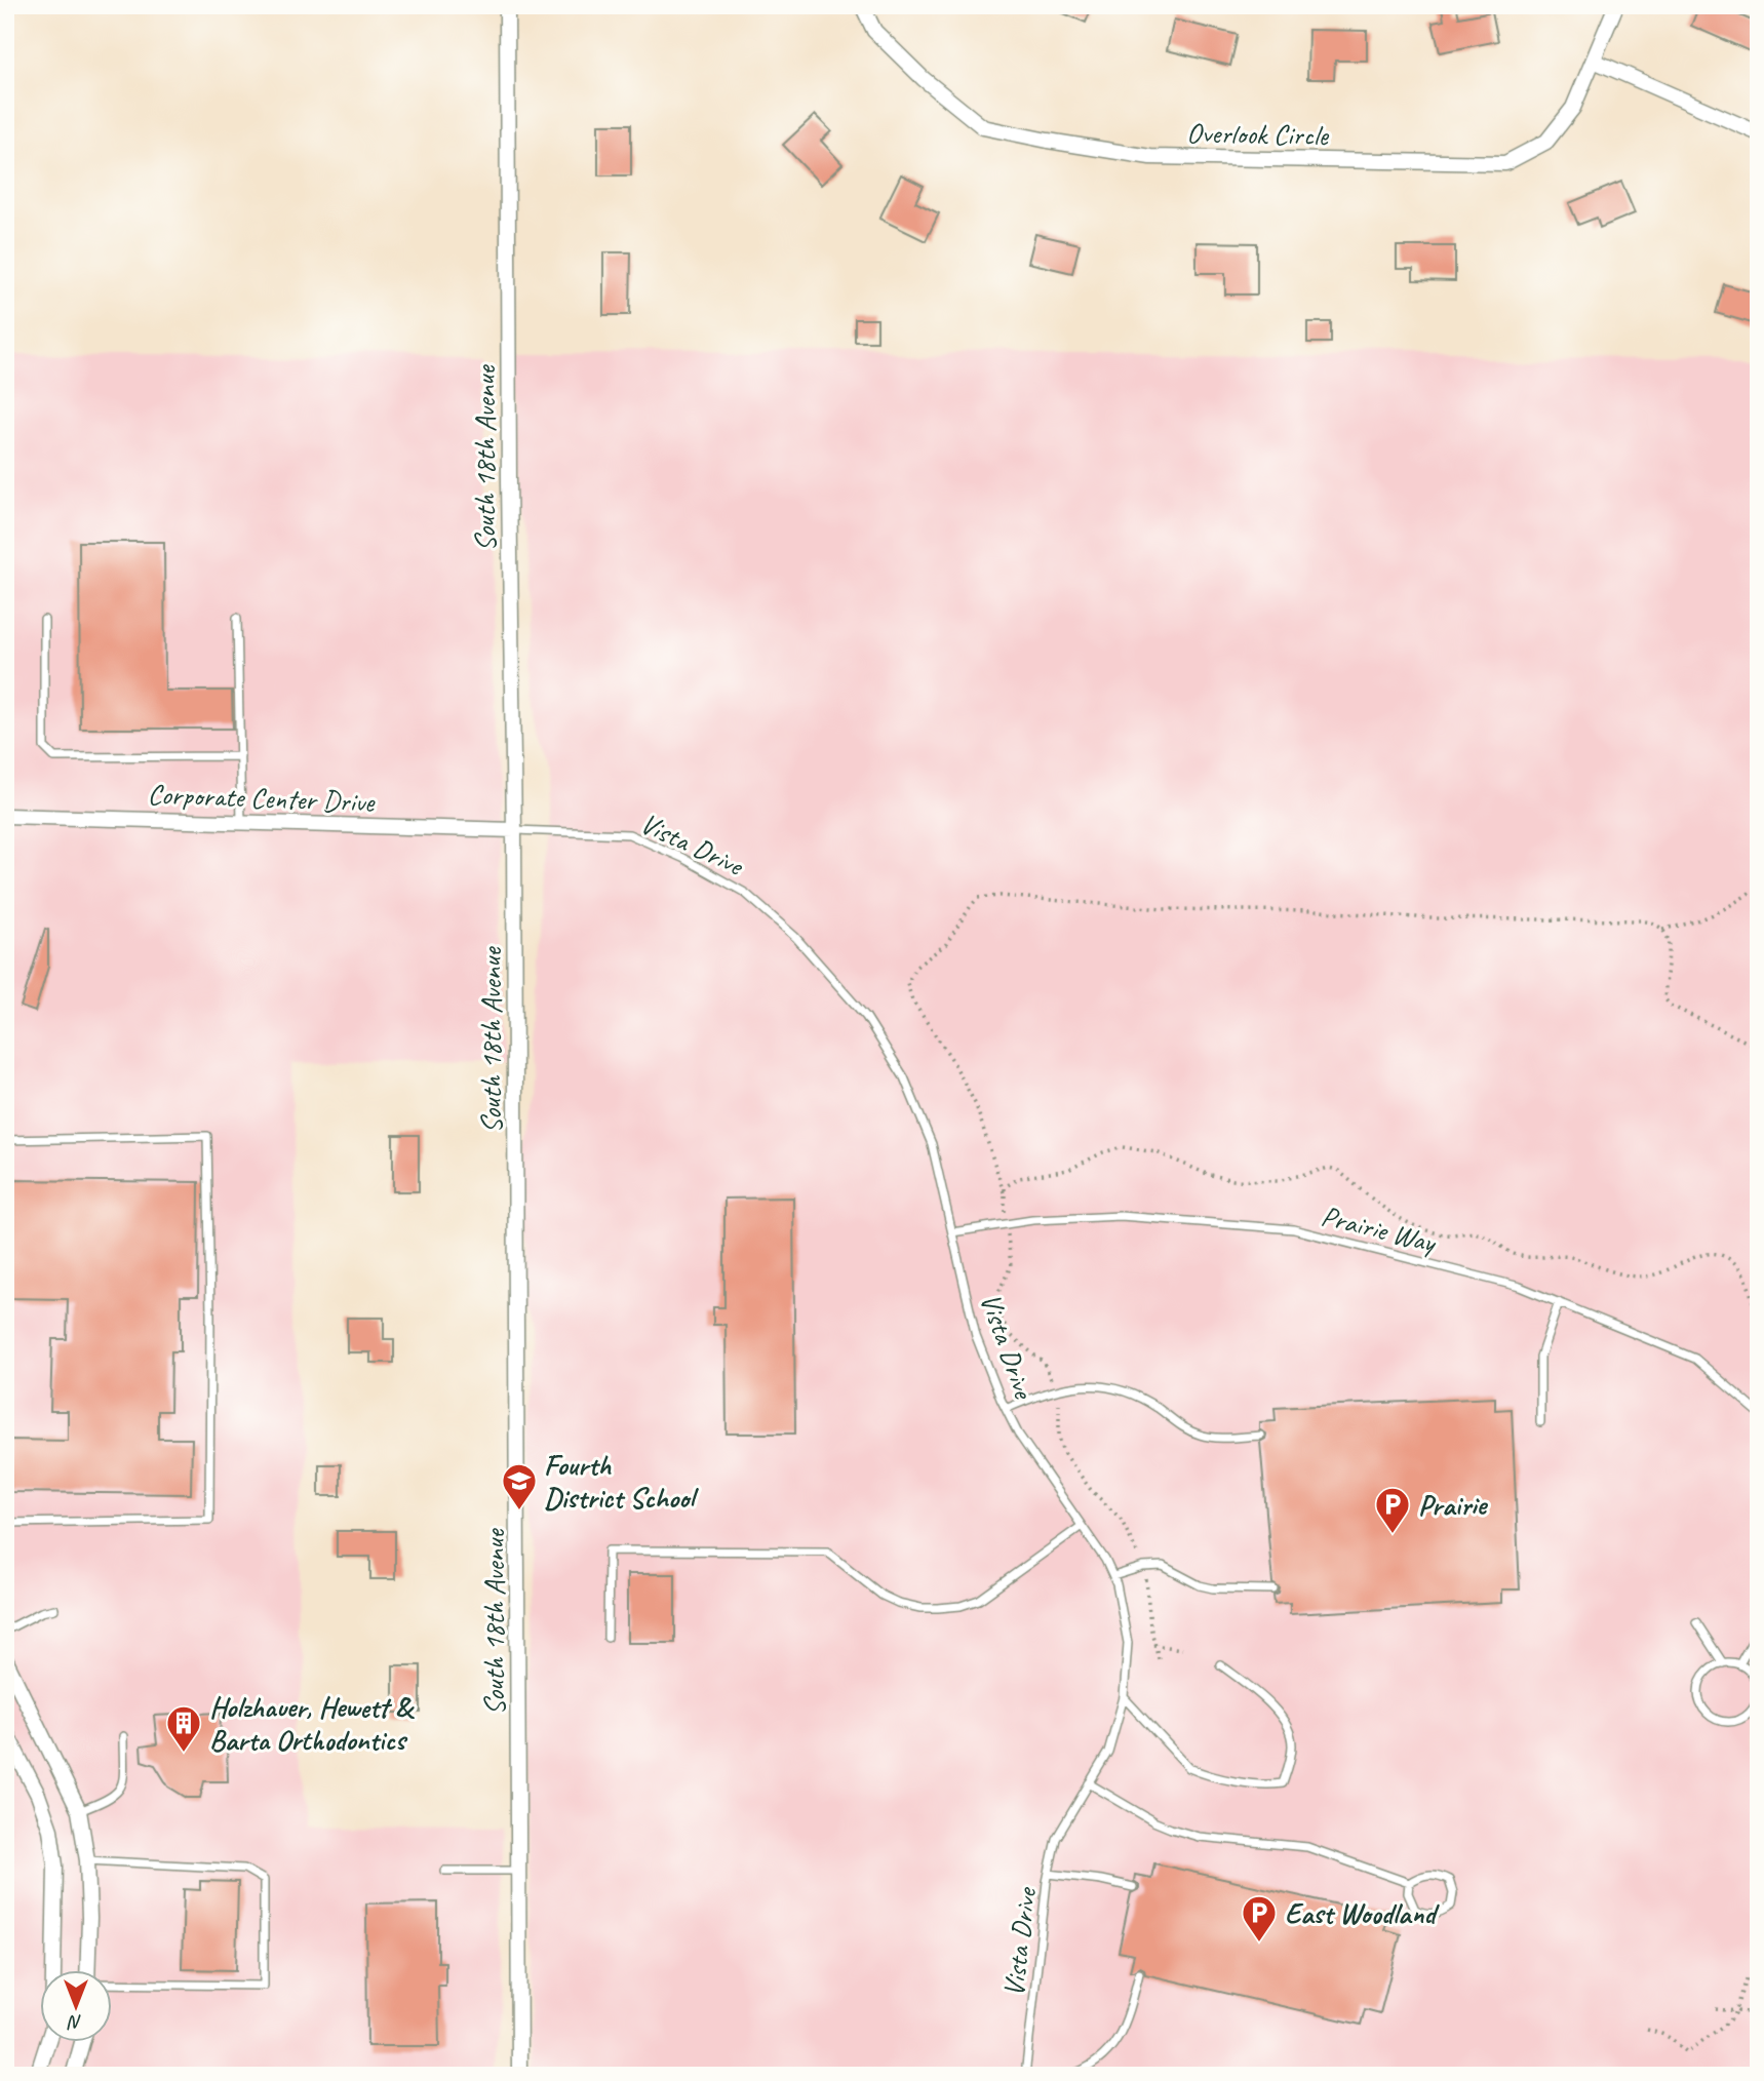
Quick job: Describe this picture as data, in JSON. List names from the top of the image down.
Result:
{
  "streets": {
    "street": ["Overlook Circle", "South 18th Avenue", "Corporate Center Drive"],
    "lane": ["Vista Drive", "Prairie Way"]
  },
  "crossings": [
    ["South 18th Avenue", "Corporate Center Drive"],
    ["South 18th Avenue", "Vista Drive"],
    ["Corporate Center Drive", "Vista Drive"],
    ["Vista Drive", "Prairie Way"]
  ],
  "places": {
    "school or university": ["Fourth District School"],
    "parking": ["Prairie", "East Woodland"],
    "building": ["Holzhauer, Hewett & Barta Orthodontics"]
  },
  "north": "bottom"
}
